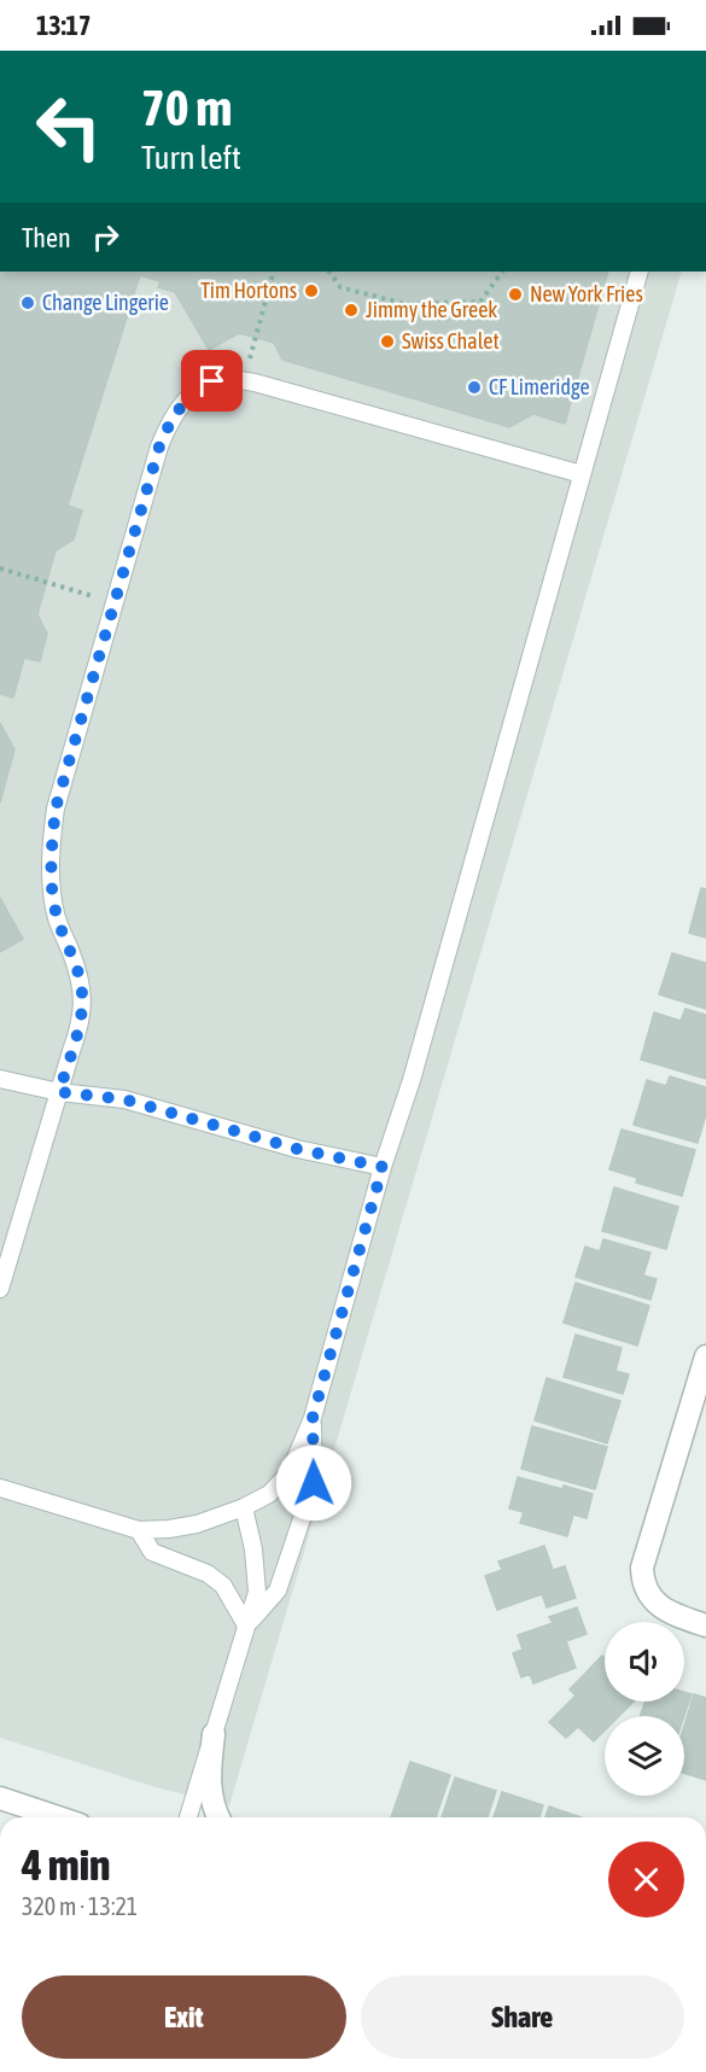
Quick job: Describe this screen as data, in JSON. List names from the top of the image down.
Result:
{
  "places": [
    "Tim Hortons",
    "New York Fries",
    "Change Lingerie",
    "Jimmy the Greek",
    "Swiss Chalet",
    "CF Limeridge"
  ],
  "page": {
    "status": "13:17",
    "turn": ["70 m", "Turn left"],
    "then": "Then",
    "heading": ["4 min", "320 m · 13:21"],
    "buttons": ["Exit", "Share"]
  }
}
